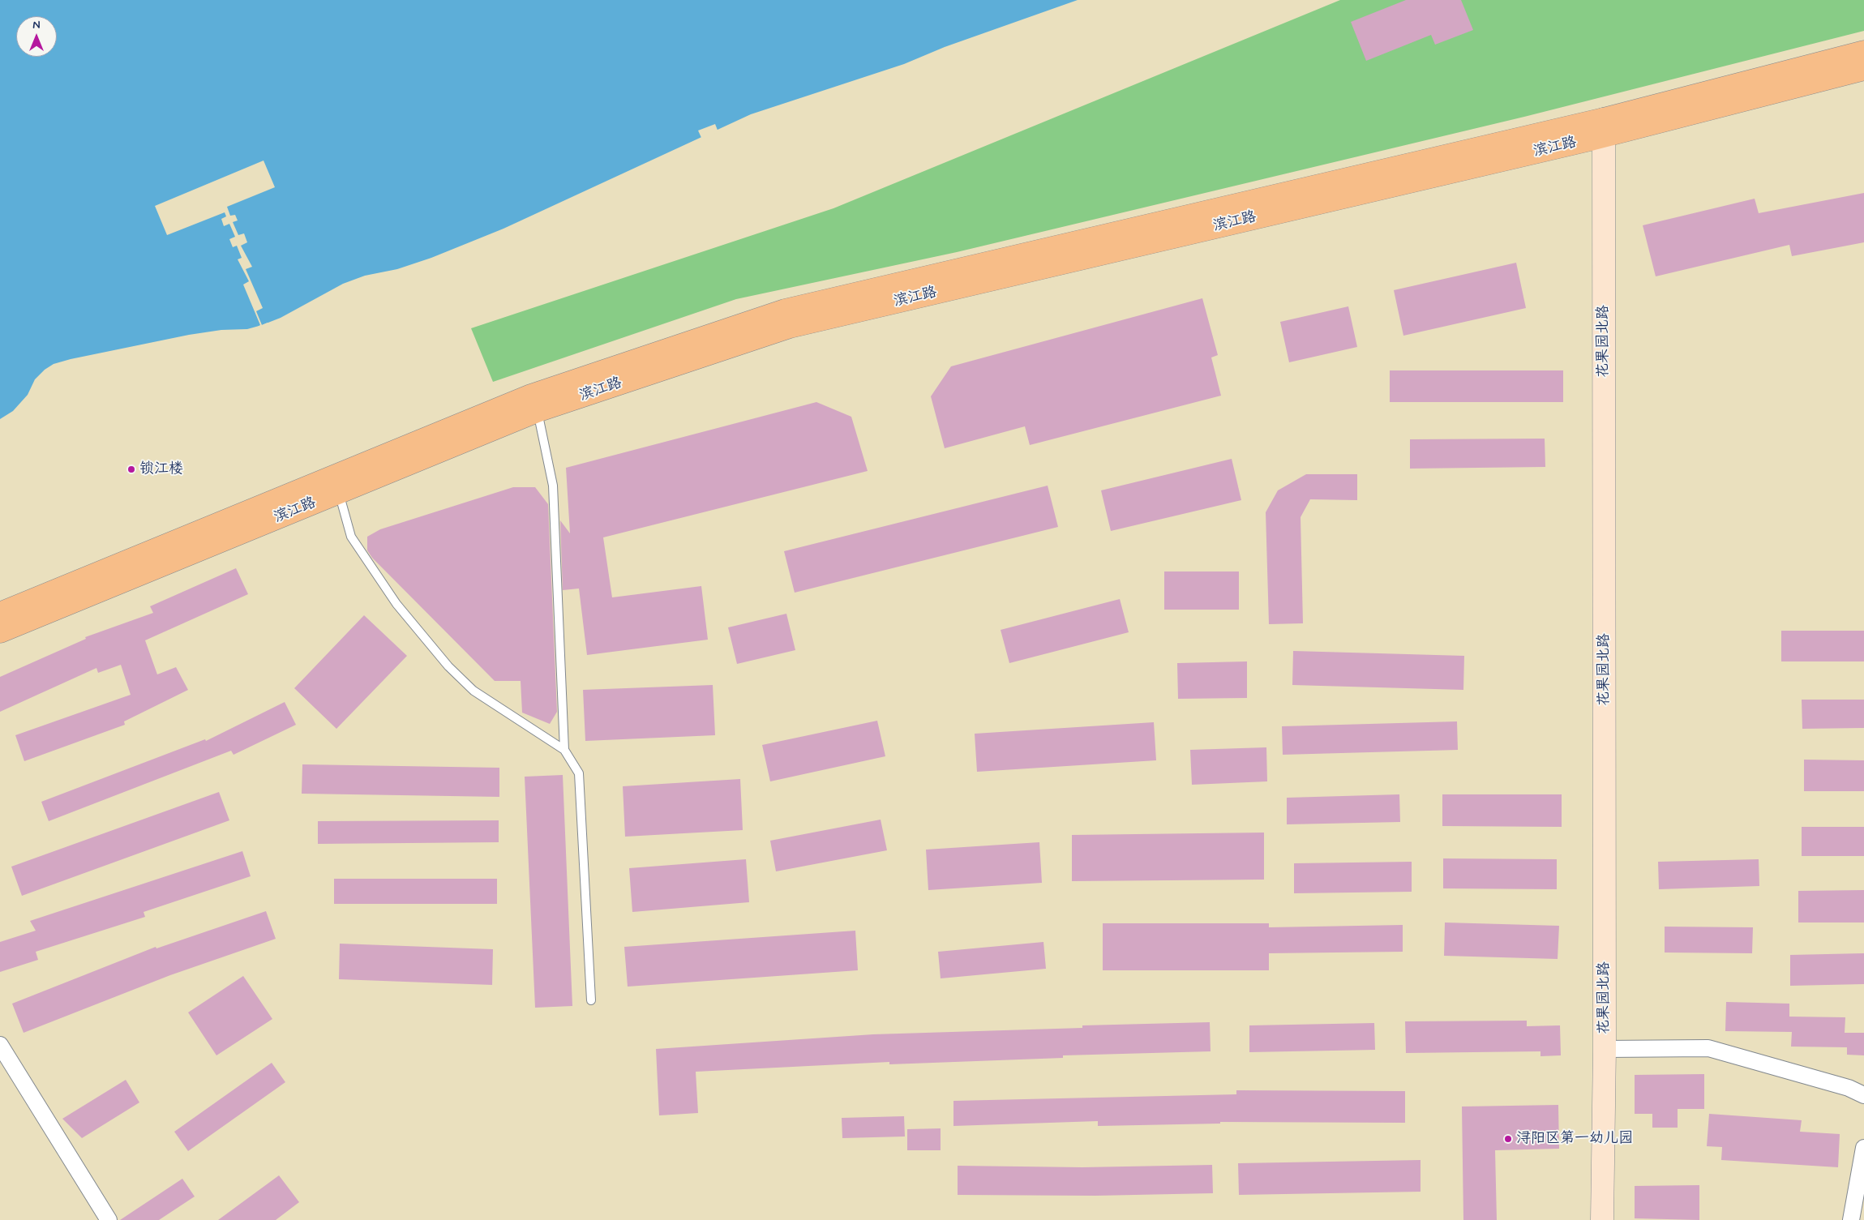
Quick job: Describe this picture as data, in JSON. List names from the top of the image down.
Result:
{
  "streets": {
    "main road": ["滨江路"],
    "street": ["花果园北路"]
  },
  "crossings": [
    ["滨江路", "花果园北路"]
  ],
  "places": ["锁江楼", "浔阳区第一幼儿园"],
  "north": "top"
}
